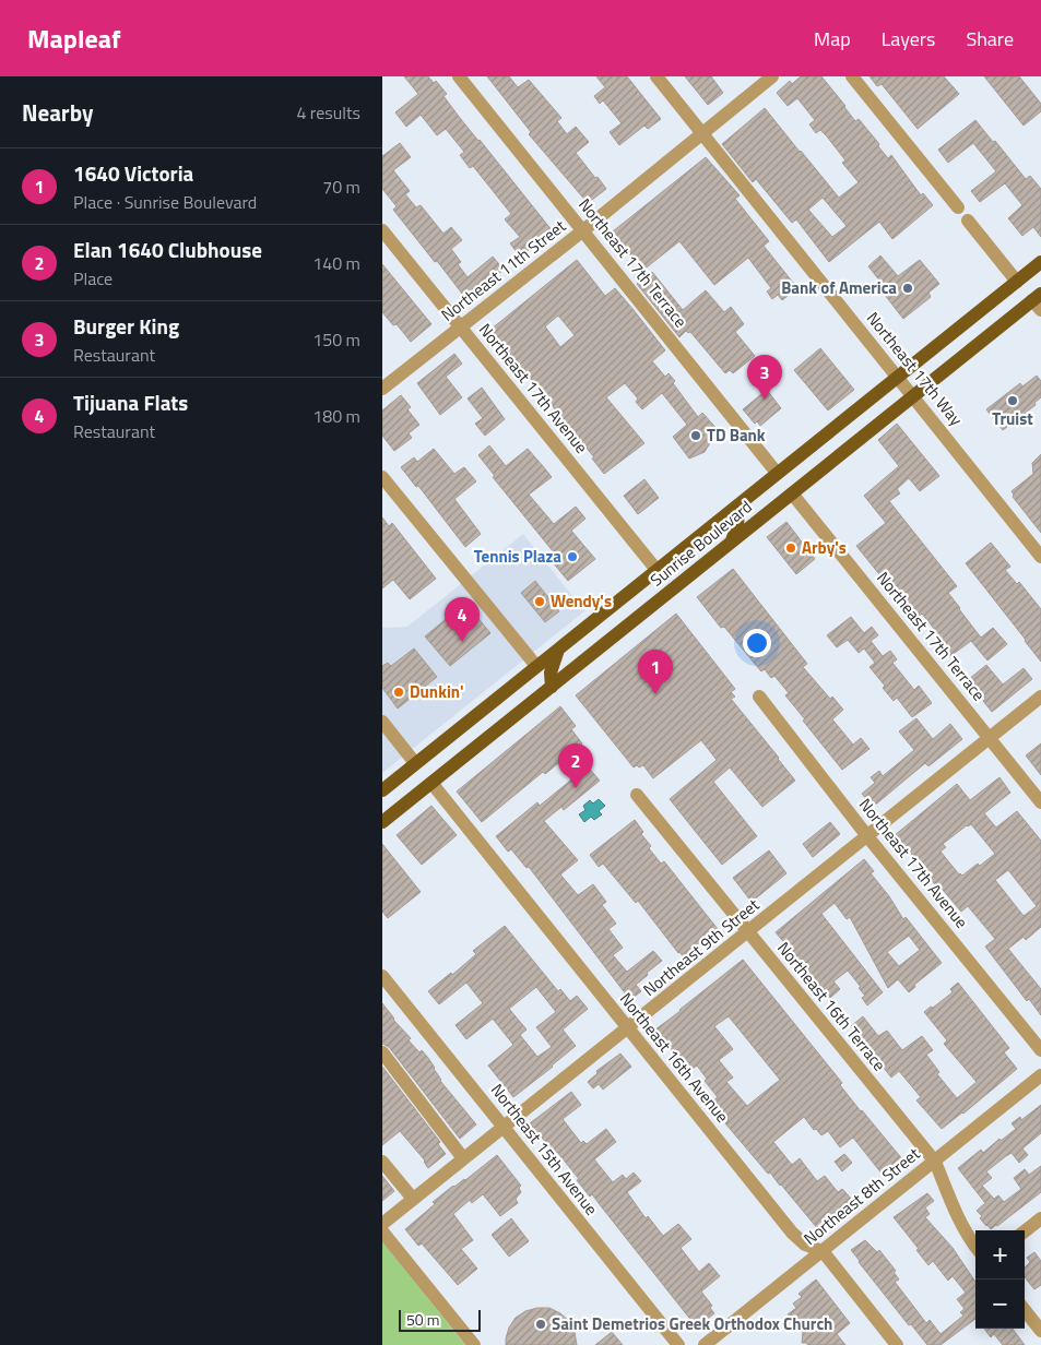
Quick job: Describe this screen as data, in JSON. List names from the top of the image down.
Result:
{
  "streets": {
    "main road": ["Sunrise Boulevard"],
    "street": [
      "Northeast 17th Terrace",
      "Northeast 11th Street",
      "Northeast 17th Way",
      "Northeast 17th Avenue",
      "Northeast 9th Street",
      "Northeast 16th Terrace",
      "Northeast 16th Avenue",
      "Northeast 15th Avenue",
      "Northeast 8th Street"
    ]
  },
  "crossings": [
    ["Northeast 17th Terrace", "Northeast 11th Street"],
    ["Northeast 17th Terrace", "Sunrise Boulevard"],
    ["Northeast 17th Terrace", "Northeast 9th Street"],
    ["Northeast 11th Street", "Northeast 17th Way"],
    ["Northeast 11th Street", "Northeast 17th Avenue"],
    ["Northeast 17th Way", "Sunrise Boulevard"],
    ["Northeast 17th Avenue", "Sunrise Boulevard"],
    ["Northeast 17th Avenue", "Northeast 9th Street"],
    ["Sunrise Boulevard", "Northeast 16th Avenue"],
    ["Northeast 9th Street", "Northeast 16th Terrace"],
    ["Northeast 9th Street", "Northeast 16th Avenue"],
    ["Northeast 9th Street", "Northeast 15th Avenue"],
    ["Northeast 16th Terrace", "Northeast 8th Street"],
    ["Northeast 16th Avenue", "Northeast 8th Street"]
  ],
  "places": [
    "Bank of America",
    "Truist",
    "TD Bank",
    "Arby's",
    "Tennis Plaza",
    "Wendy's",
    "Dunkin'",
    "Saint Demetrios Greek Orthodox Church"
  ],
  "scale_bar": "50 m",
  "page": {
    "header": "Mapleaf",
    "nav": ["Map", "Layers", "Share"],
    "heading": ["Nearby", "4 results"],
    "list": [
      {
        "mark": "1",
        "name": "1640 Victoria",
        "note": "Place · Sunrise Boulevard",
        "value": "70 m"
      },
      {
        "mark": "2",
        "name": "Elan 1640 Clubhouse",
        "note": "Place",
        "value": "140 m"
      },
      {
        "mark": "3",
        "name": "Burger King",
        "note": "Restaurant",
        "value": "150 m"
      },
      {
        "mark": "4",
        "name": "Tijuana Flats",
        "note": "Restaurant",
        "value": "180 m"
      }
    ],
    "pins": [
      "3",
      "4",
      "1",
      "2"
    ],
    "map_buttons": ["+", "−"],
    "scale": "50 m"
  }
}
